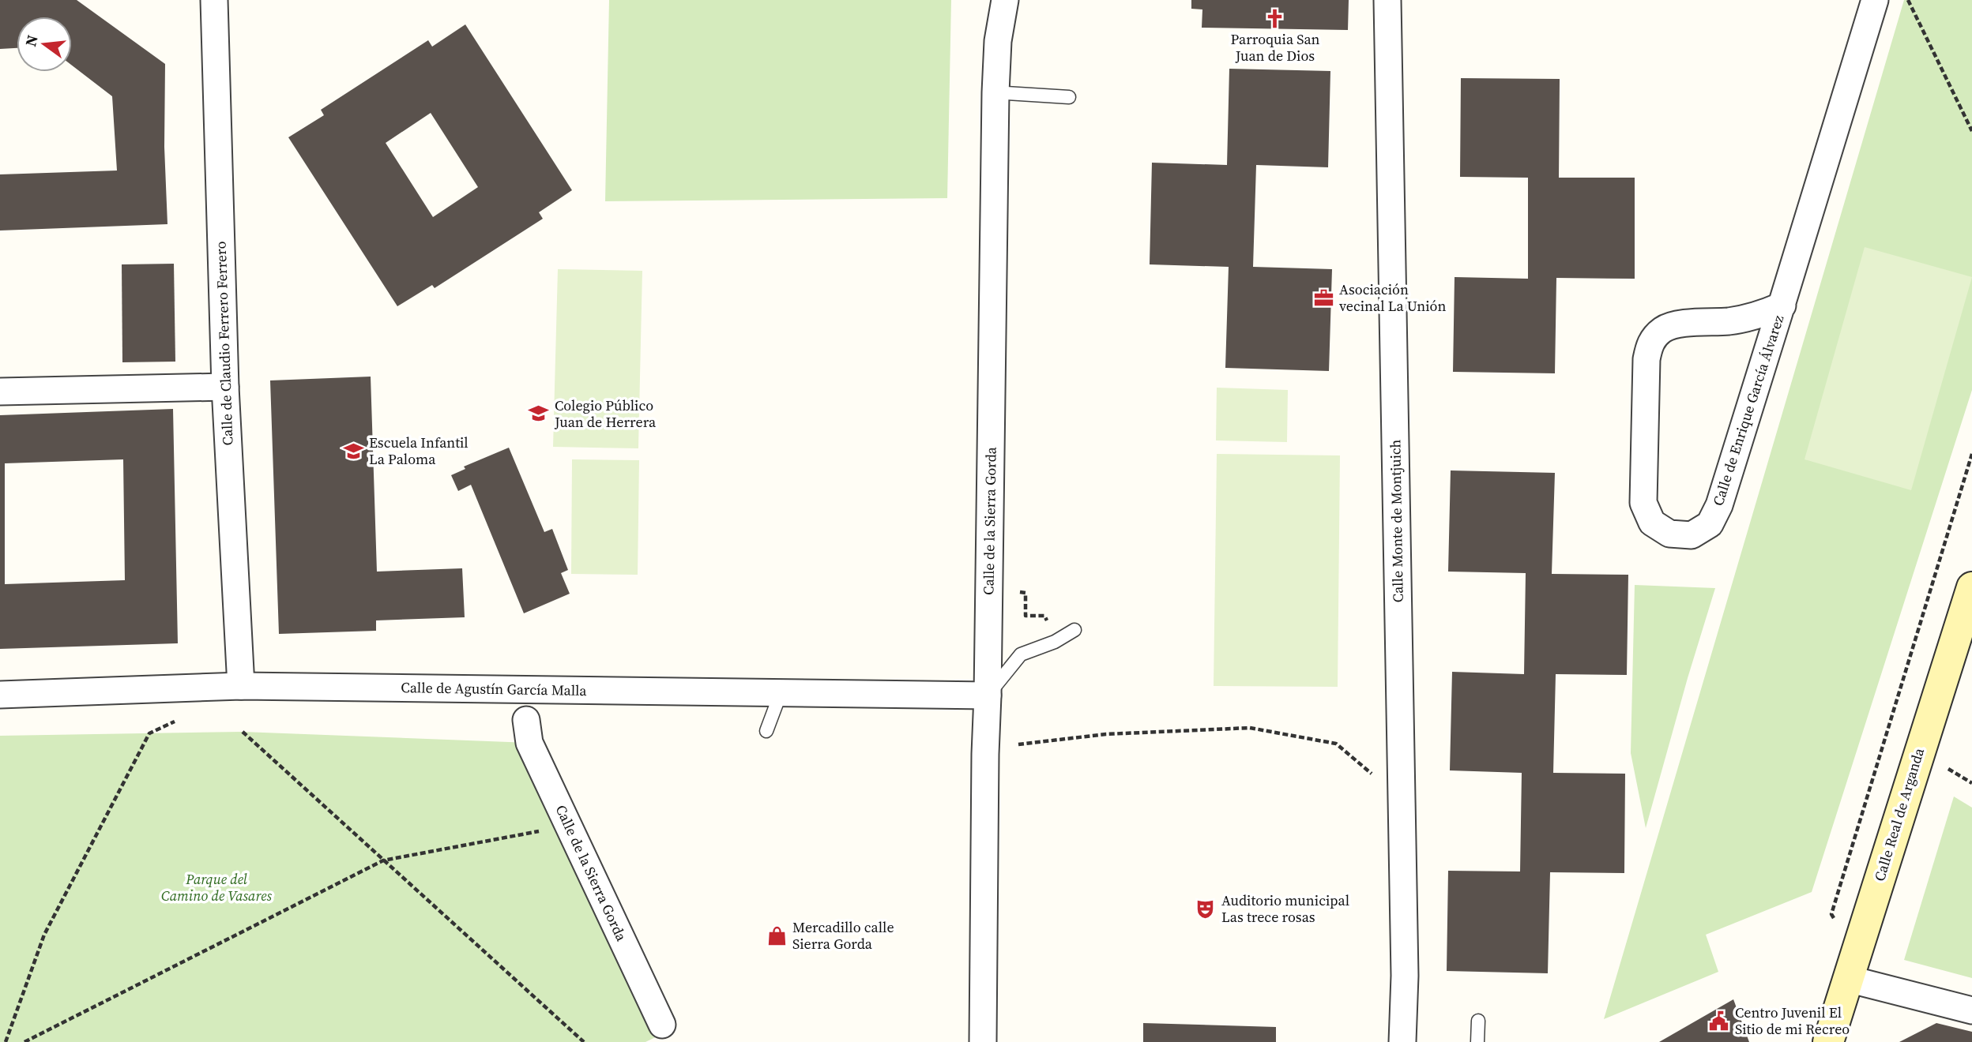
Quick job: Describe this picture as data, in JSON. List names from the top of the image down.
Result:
{
  "streets": {
    "street": [
      "Calle de Claudio Ferrero Ferrero",
      "Calle de Enrique García Álvarez",
      "Calle de la Sierra Gorda",
      "Calle Monte de Montjuich",
      "Calle de Agustín García Malla",
      "Calle Real de Arganda"
    ]
  },
  "crossings": [
    ["Calle de Claudio Ferrero Ferrero", "Calle de Agustín García Malla"],
    ["Calle de la Sierra Gorda", "Calle de Agustín García Malla"]
  ],
  "parks": ["Parque del Camino de Vasares"],
  "places": {
    "church": ["Parroquia San Juan de Dios"],
    "office": ["Asociación vecinal La Unión"],
    "school or university": ["Colegio Público Juan de Herrera", "Escuela Infantil La Paloma"],
    "theatre": ["Auditorio municipal Las trece rosas"],
    "shop": ["Mercadillo calle Sierra Gorda"],
    "public building": ["Centro Juvenil El Sitio de mi Recreo"]
  },
  "north": "left"
}
